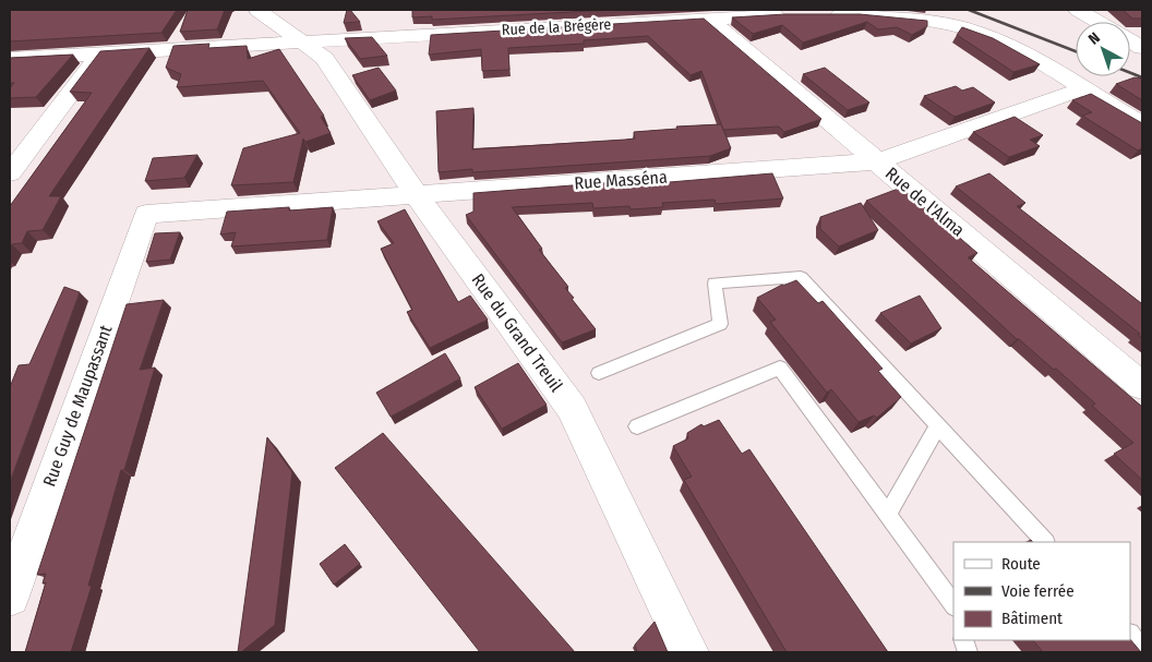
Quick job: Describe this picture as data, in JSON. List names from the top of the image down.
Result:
{
  "streets": {
    "street": [
      "Rue de la Brégère",
      "Rue Masséna",
      "Rue de l'Alma",
      "Rue du Grand Treuil",
      "Rue Guy de Maupassant"
    ]
  },
  "crossings": [
    ["Rue de la Brégère", "Rue de l'Alma"],
    ["Rue de la Brégère", "Rue du Grand Treuil"],
    ["Rue Masséna", "Rue de l'Alma"],
    ["Rue Masséna", "Rue du Grand Treuil"],
    ["Rue Masséna", "Rue Guy de Maupassant"]
  ],
  "legend": ["Route", "Voie ferrée", "Bâtiment"],
  "north": "top left"
}
